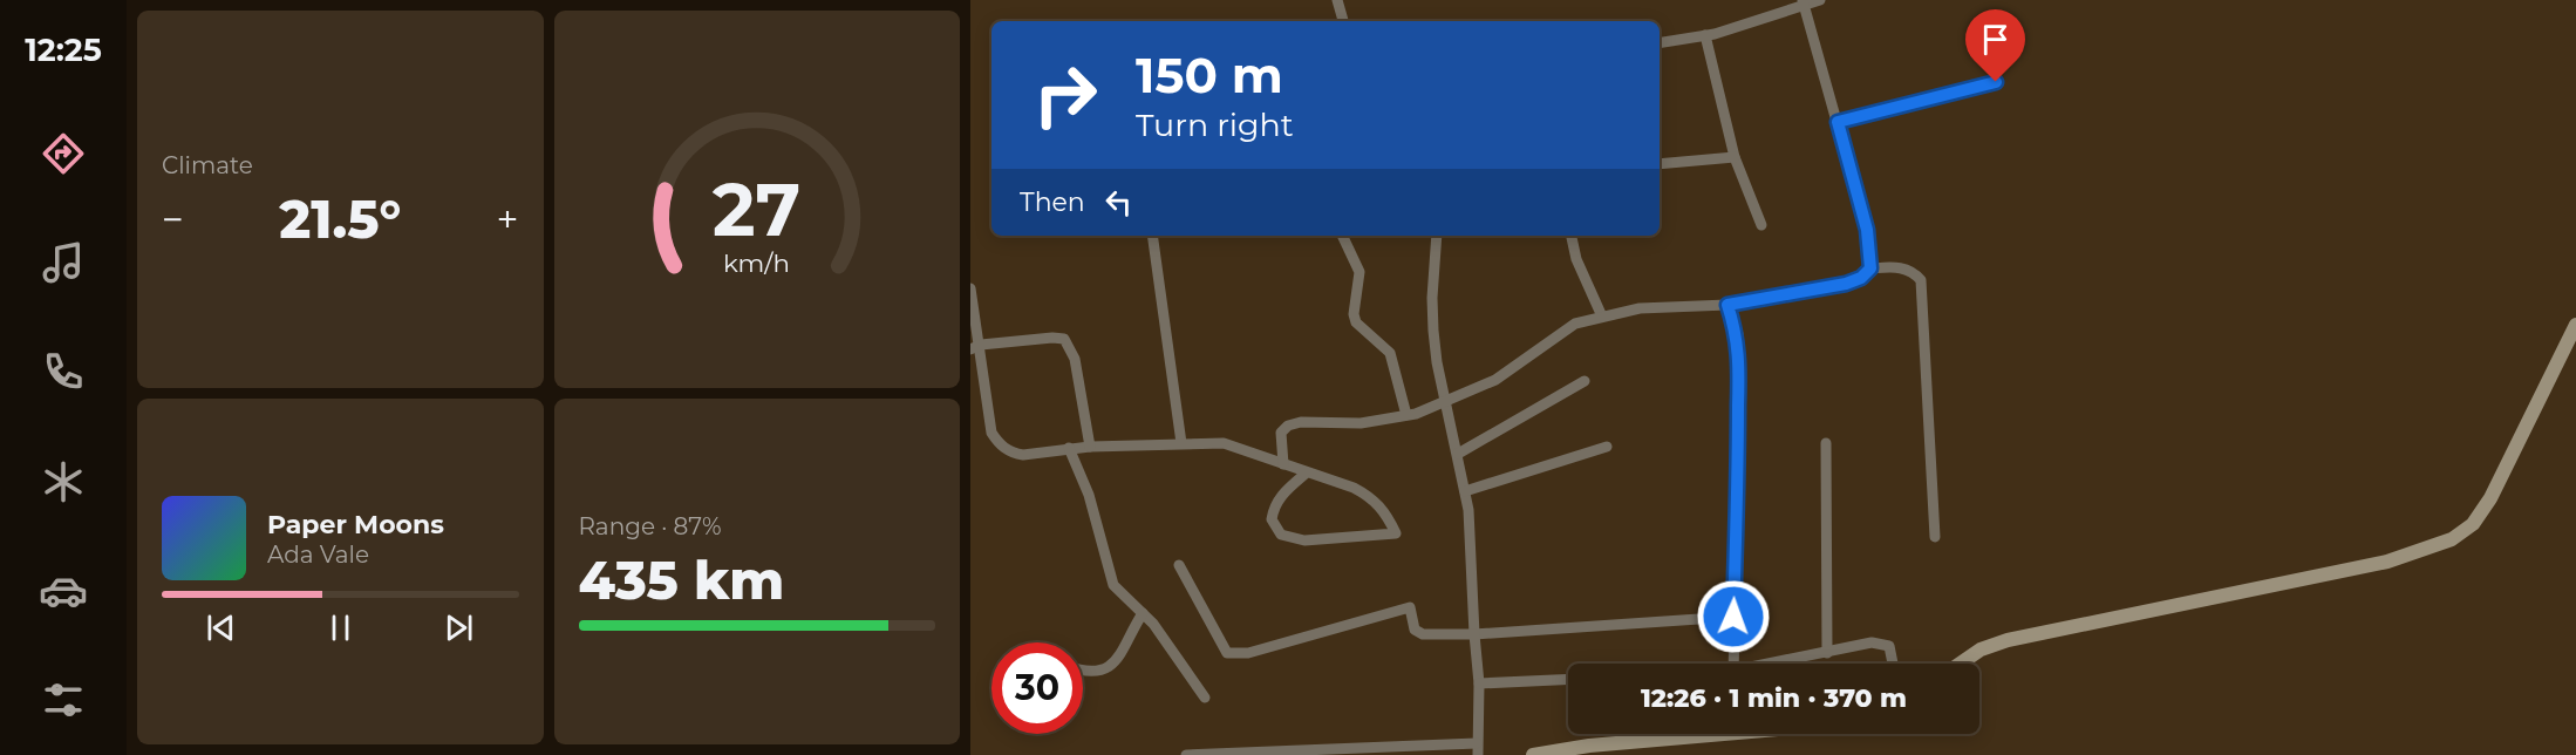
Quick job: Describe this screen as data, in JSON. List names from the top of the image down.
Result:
{
  "page": {
    "tabs": "12:25",
    "tile": [
      "Climate",
      ["Range · 87%", "435 km"]
    ],
    "turn": ["150 m", "Turn right"],
    "then": "Then",
    "heat": ["−", "21.5°", "+"],
    "song": ["Paper Moons", "Ada Vale"],
    "limit": "30",
    "trip": "12:26 · 1 min · 370 m",
    "gauge": ["27", "km/h"]
  }
}
